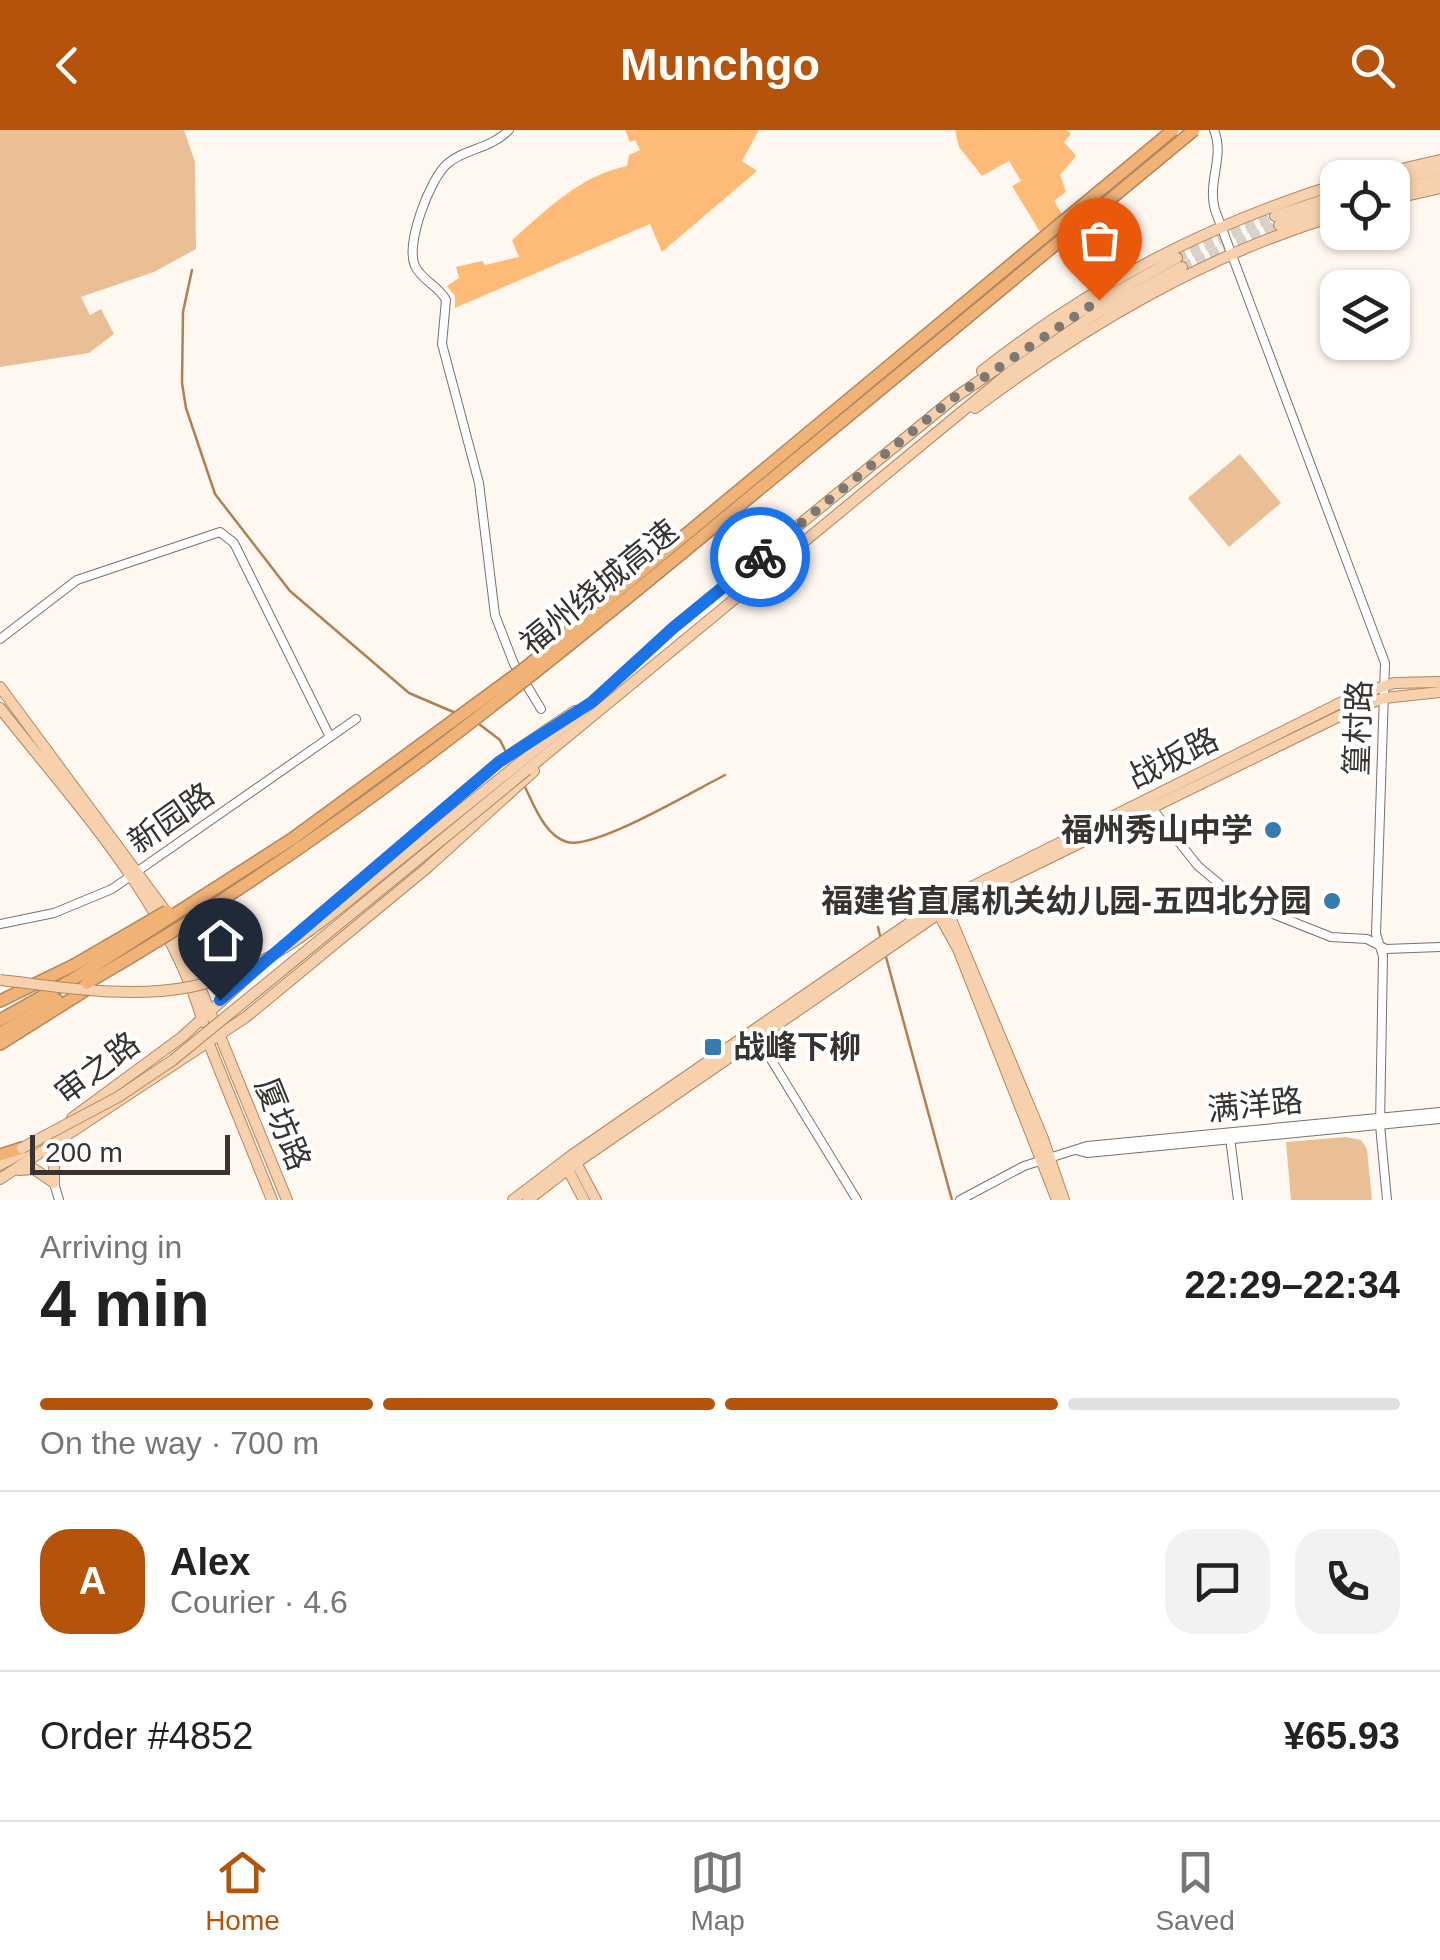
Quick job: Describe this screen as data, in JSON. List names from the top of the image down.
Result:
{
  "streets": {
    "highway": ["福州绕城高速"],
    "main road": ["战坂路", "审之路", "厦坊路"],
    "street": ["篁村路", "新园路", "满洋路"]
  },
  "crossings": [
    ["篁村路", "战坂路"],
    ["篁村路", "满洋路"],
    ["新园路", "厦坊路"],
    ["审之路", "厦坊路"]
  ],
  "places": {
    "other": ["福州秀山中学", "福建省直属机关幼儿园-五四北分园"],
    "transit": ["战峰下柳"]
  },
  "scale_bar": "200 m",
  "page": {
    "header": "Munchgo",
    "scale": "200 m",
    "heading": ["4 min", "Arriving in", "22:29–22:34"],
    "panel": [
      "Alex",
      "Courier · 4.6",
      "Order #4852",
      "¥65.93"
    ],
    "bar": "On the way · 700 m",
    "round": "A",
    "tabs": ["Home", "Map", "Saved"]
  }
}
